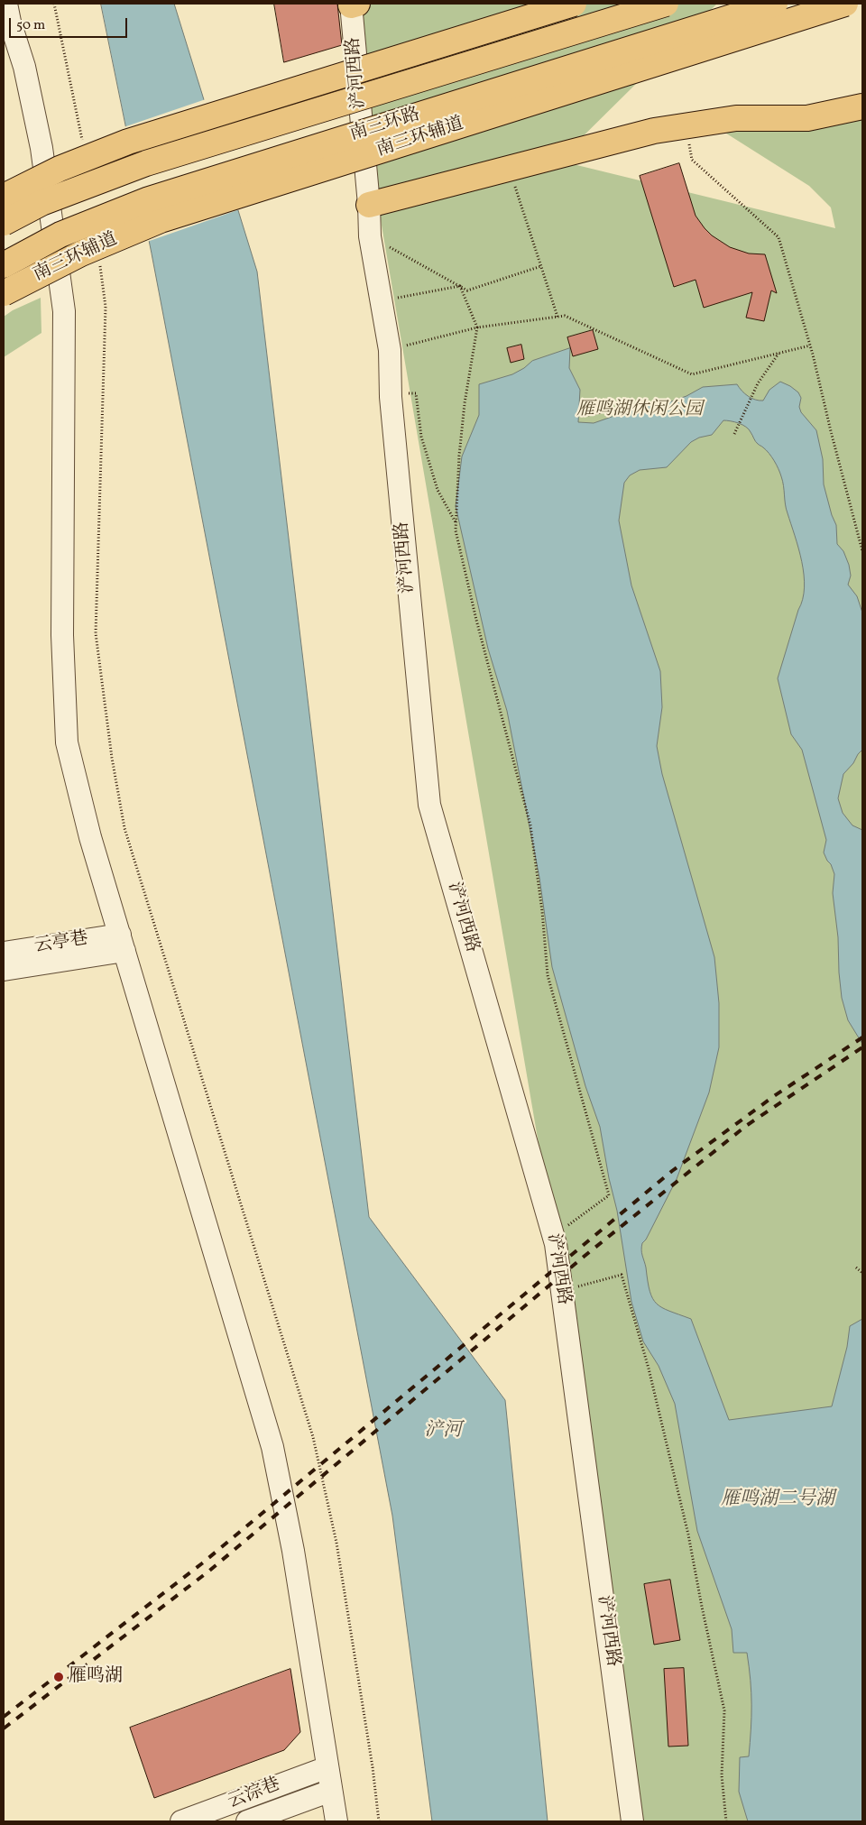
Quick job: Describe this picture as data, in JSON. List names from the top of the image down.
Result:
{
  "streets": {
    "main road": ["南三环路", "南三环辅道"],
    "street": ["浐河西路", "云亭巷", "云淙巷"]
  },
  "water": ["浐河", "雁鸣湖二号湖"],
  "parks": ["雁鸣湖休闲公园"],
  "places": ["雁鸣湖"],
  "scale_bar": "50 m"
}
